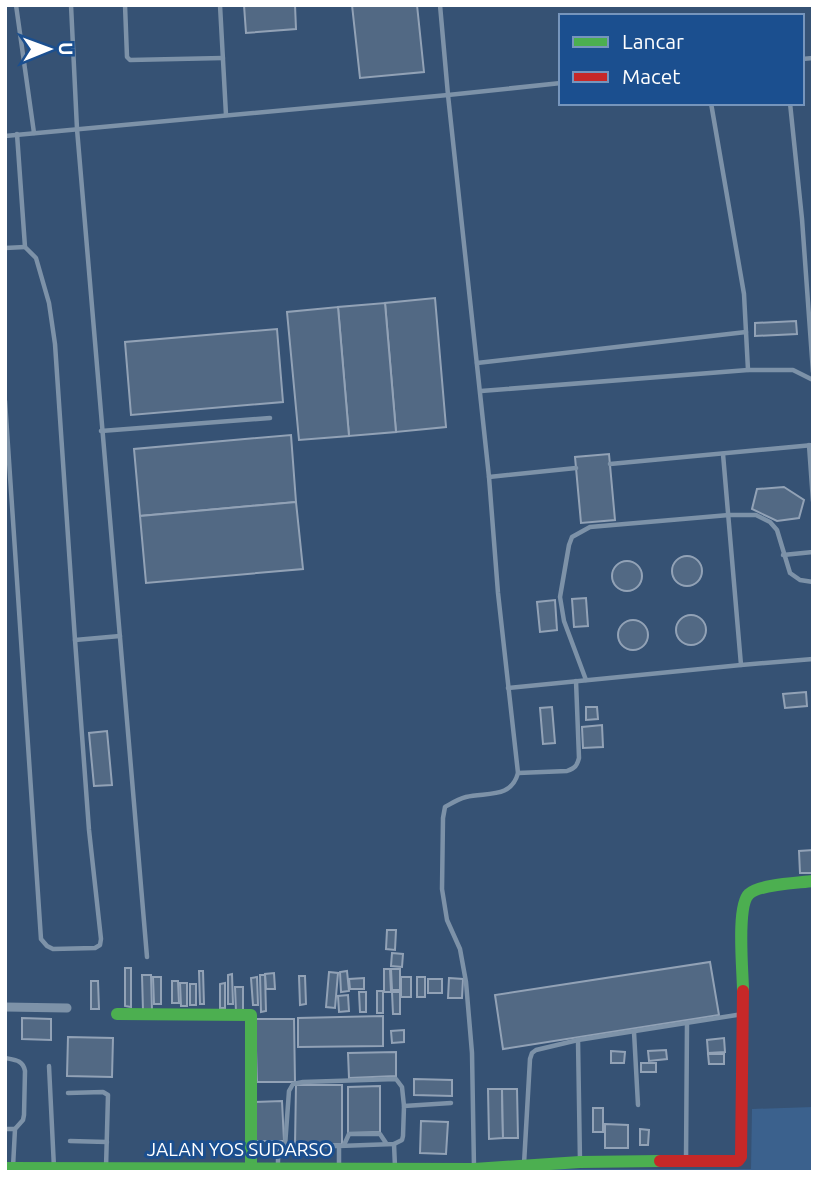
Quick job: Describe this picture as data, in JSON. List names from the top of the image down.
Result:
{
  "streets": {
    "street": ["JALAN YOS SUDARSO"]
  },
  "legend": ["Lancar", "Macet"],
  "north": "right"
}
